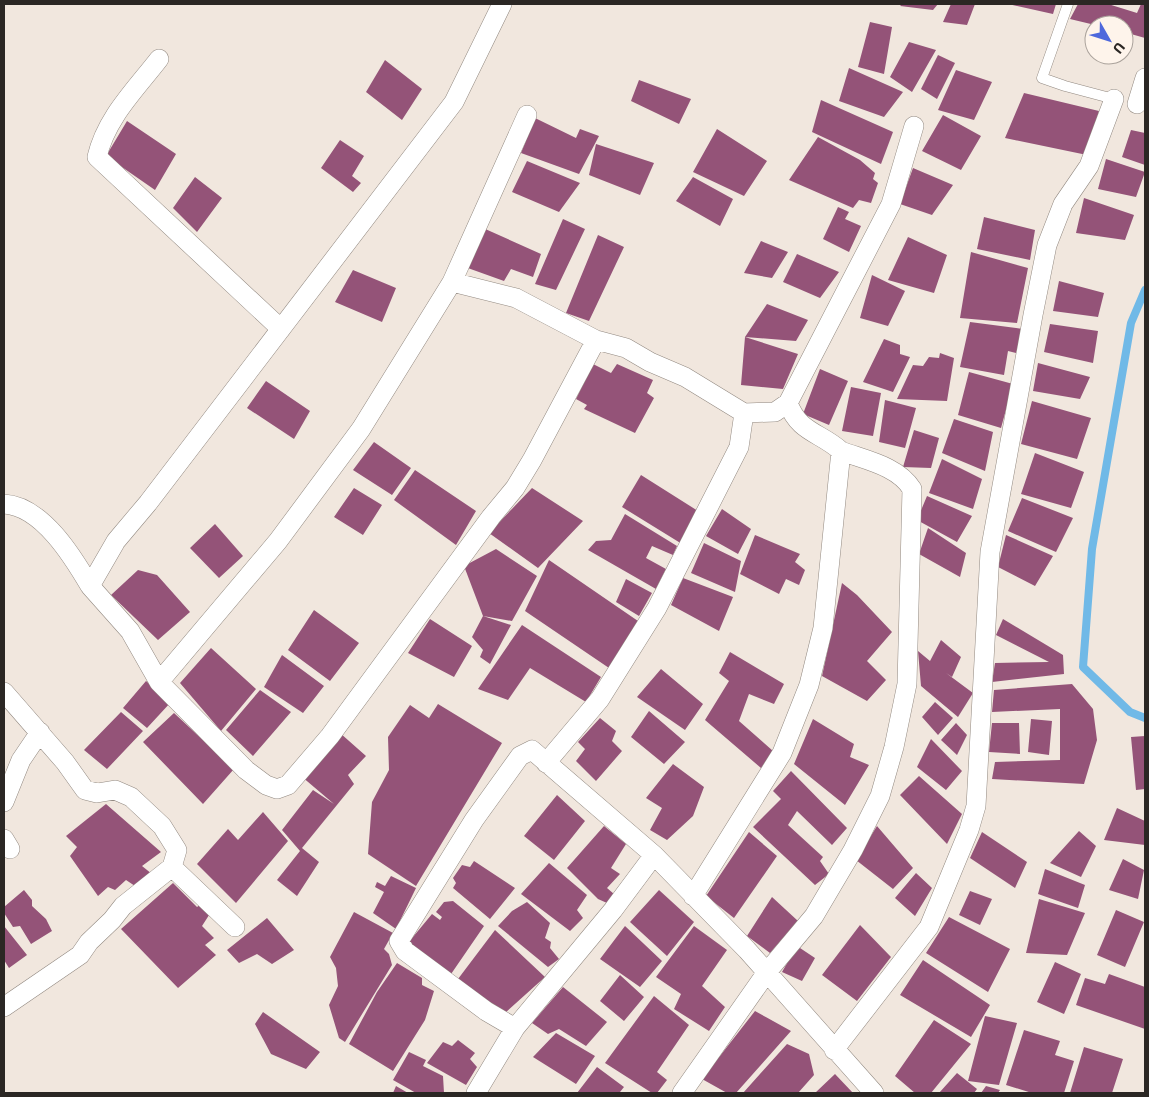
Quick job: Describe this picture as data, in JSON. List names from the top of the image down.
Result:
{
  "north": "bottom right"
}
